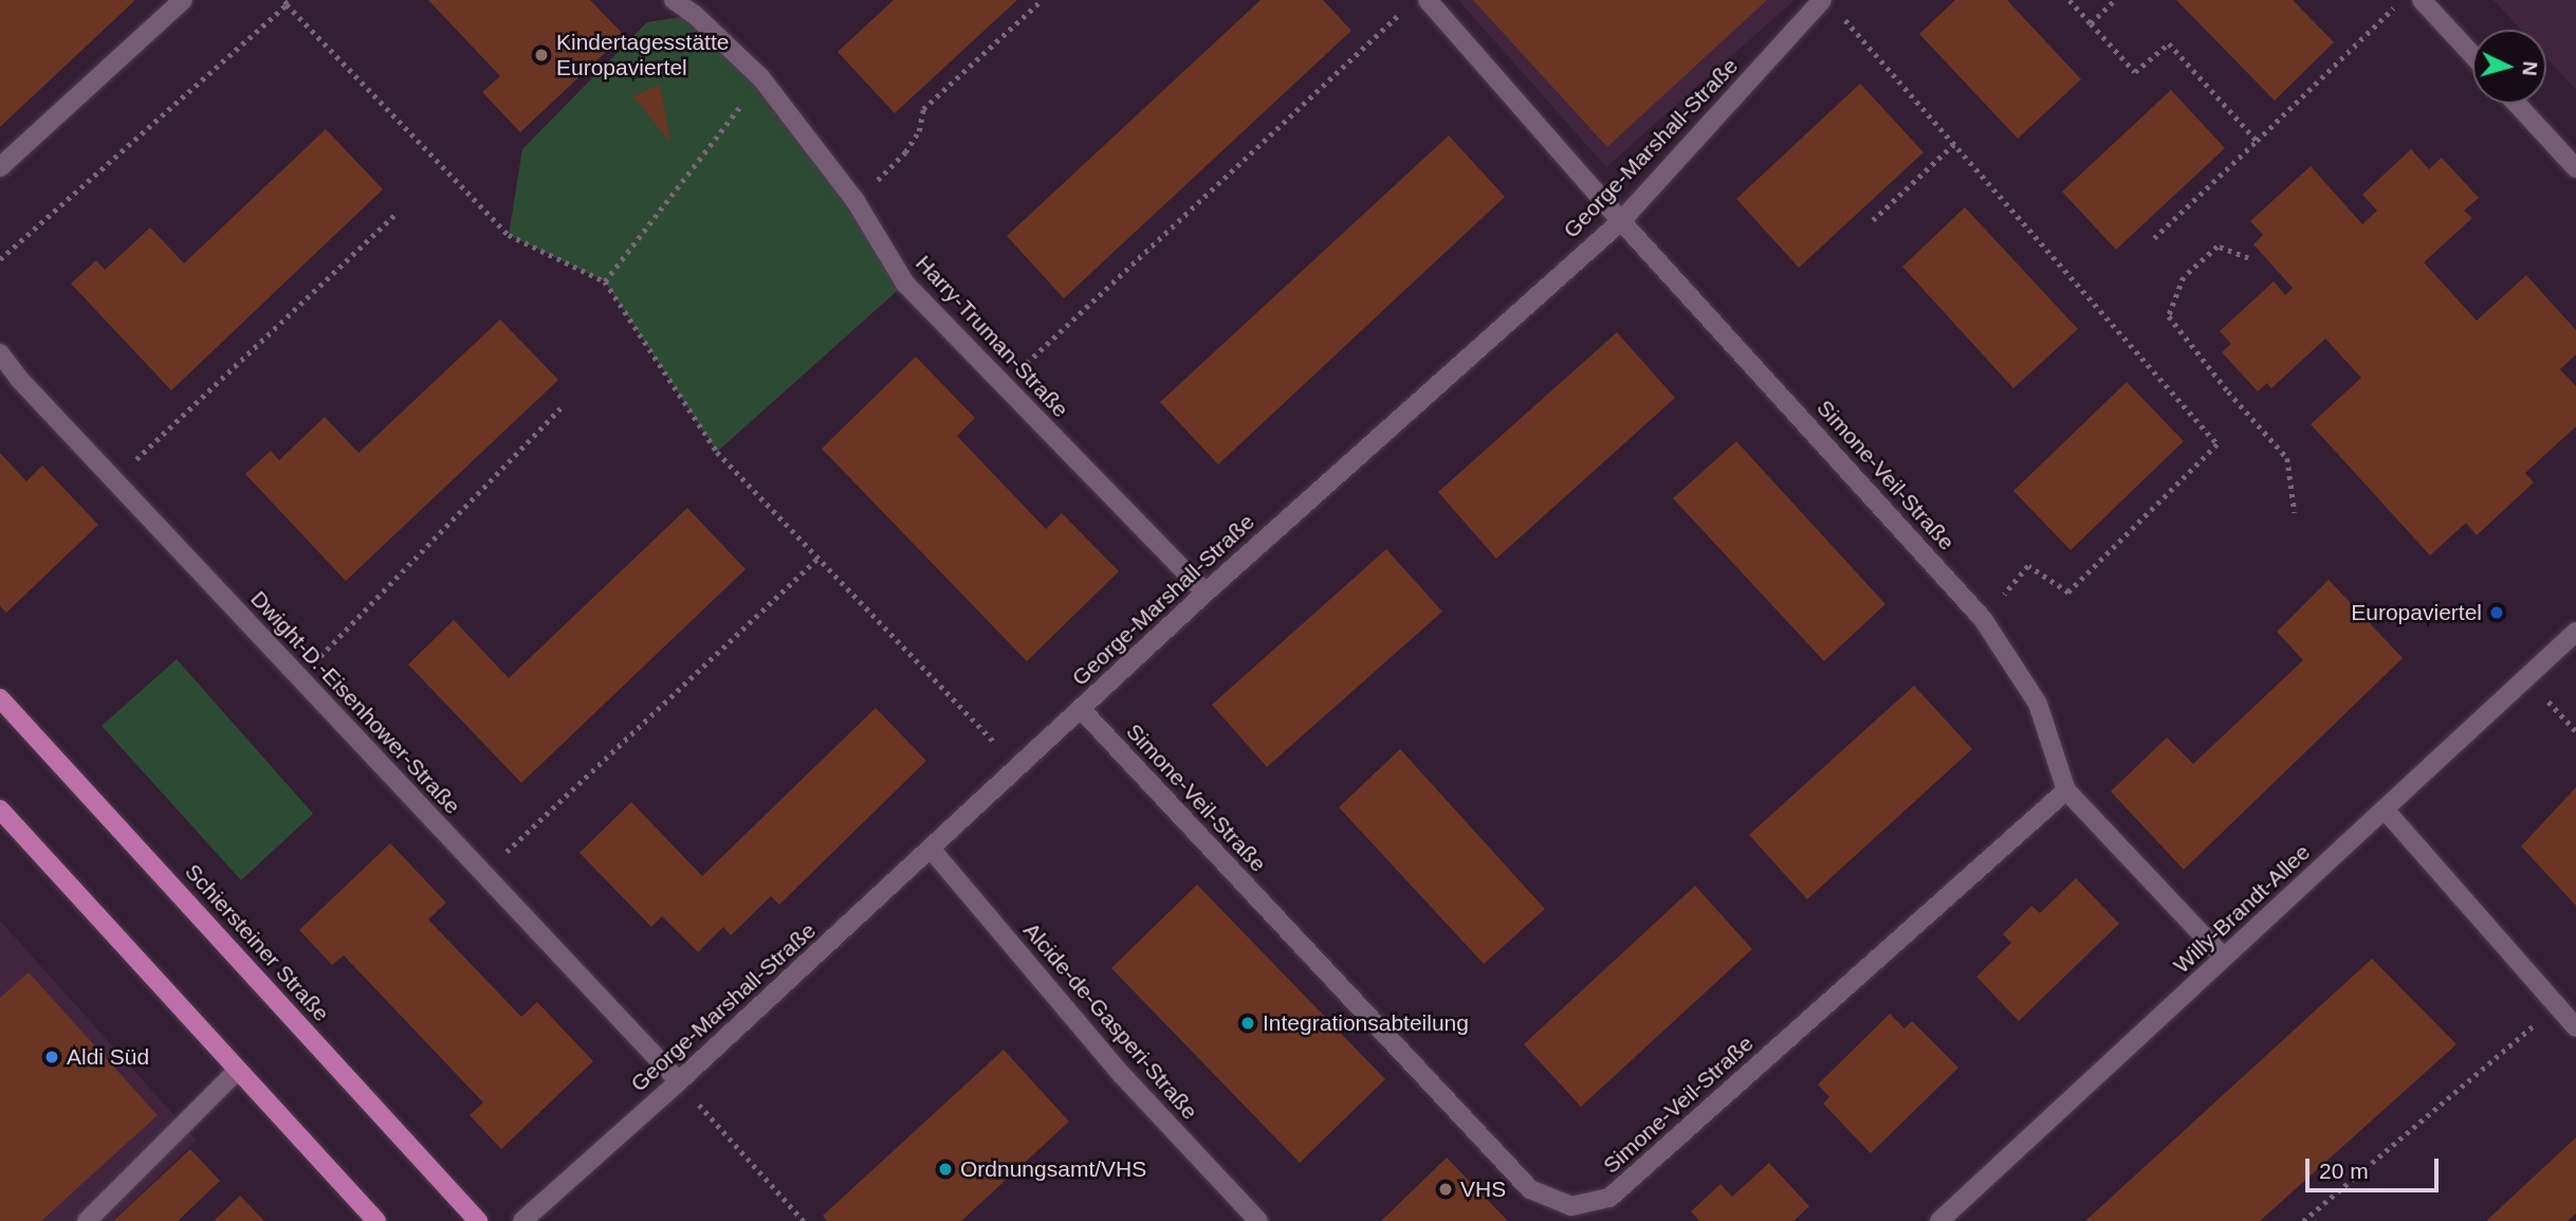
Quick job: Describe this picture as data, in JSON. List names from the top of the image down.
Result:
{
  "streets": {
    "main road": ["Schiersteiner Straße"],
    "street": [
      "George-Marshall-Straße",
      "Harry-Truman-Straße",
      "Simone-Veil-Straße",
      "Dwight-D.-Eisenhower-Straße",
      "Willy-Brandt-Allee",
      "Alcide-de-Gasperi-Straße"
    ]
  },
  "crossings": [
    ["George-Marshall-Straße", "Harry-Truman-Straße"],
    ["George-Marshall-Straße", "Simone-Veil-Straße"],
    ["George-Marshall-Straße", "Dwight-D.-Eisenhower-Straße"],
    ["George-Marshall-Straße", "Alcide-de-Gasperi-Straße"],
    ["Simone-Veil-Straße", "Willy-Brandt-Allee"]
  ],
  "places": [
    "Kindertagesstätte Europaviertel",
    "Europaviertel",
    "Integrationsabteilung",
    "Aldi Süd",
    "Ordnungsamt/VHS",
    "VHS"
  ],
  "scale_bar": "20 m",
  "north": "right"
}
